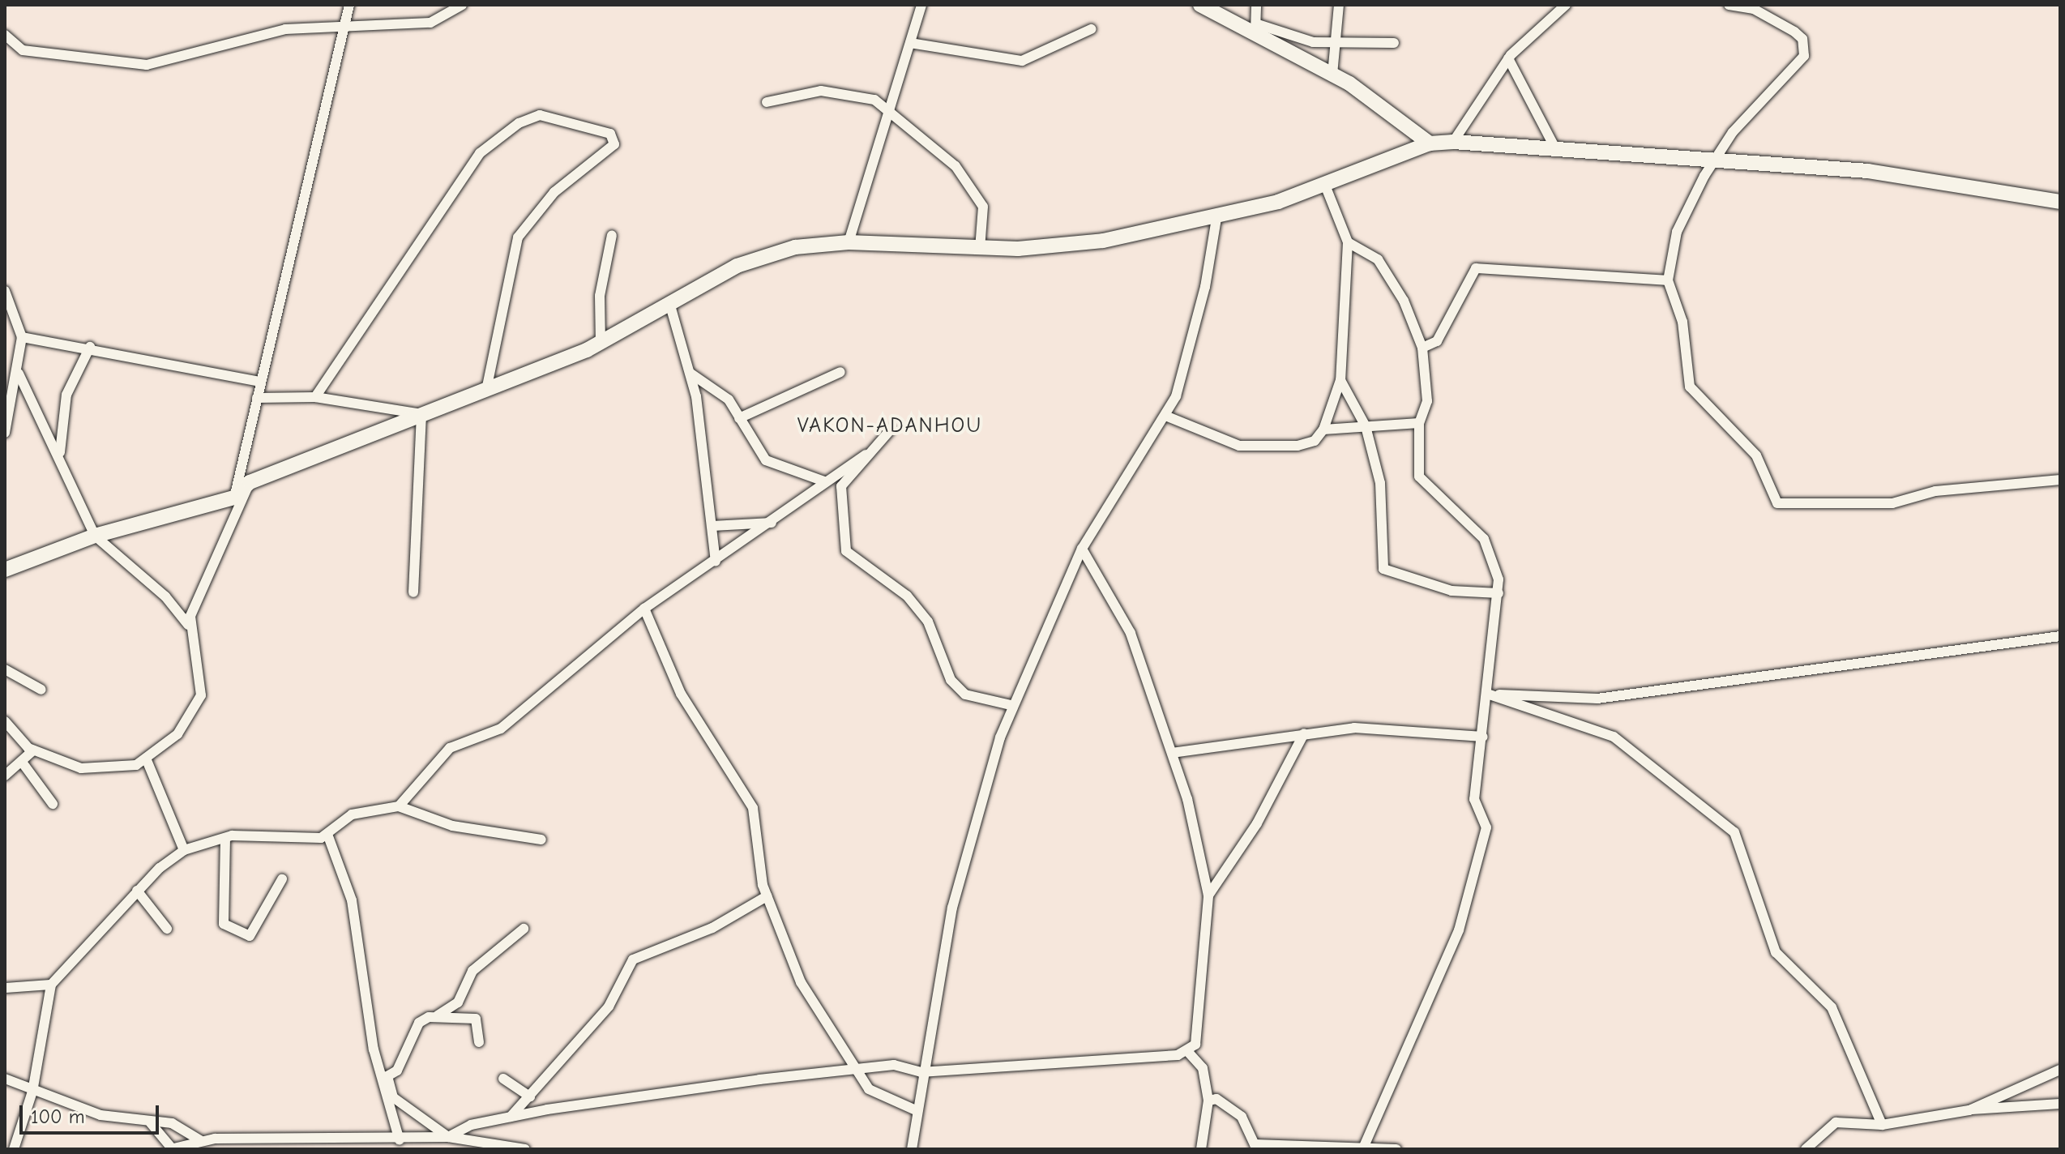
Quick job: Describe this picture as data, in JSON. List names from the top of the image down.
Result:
{
  "districts": ["VAKON-ADANHOU"],
  "scale_bar": "100 m"
}
